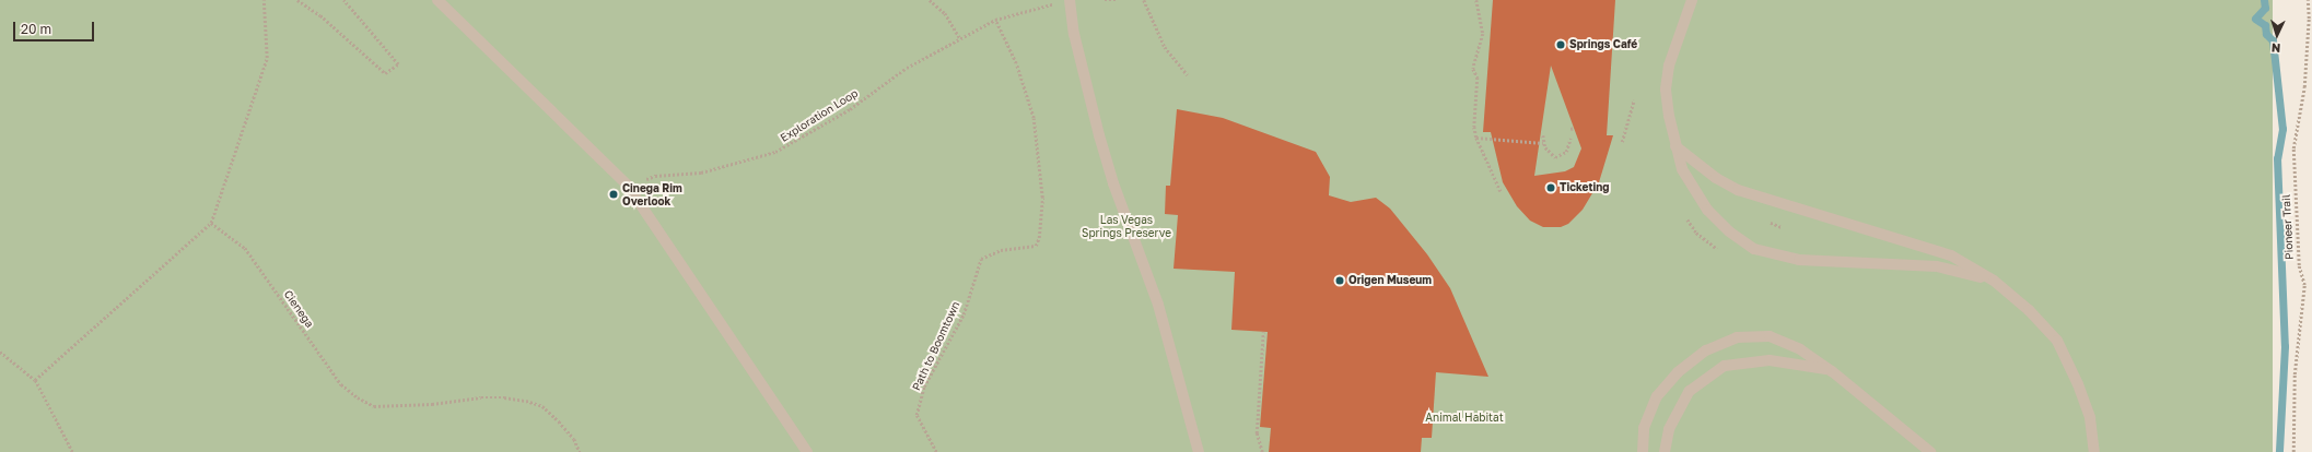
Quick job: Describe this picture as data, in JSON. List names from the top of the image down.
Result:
{
  "streets": {
    "path": [
      "Exploration Loop",
      "Pioneer Trail",
      "Cienega",
      "Path to Boomtown"
    ]
  },
  "crossings": [
    ["Exploration Loop", "Path to Boomtown"]
  ],
  "parks": ["Las Vegas Springs Preserve", "Animal Habitat"],
  "places": [
    "Springs Café",
    "Ticketing",
    "Cinega Rim Overlook",
    "Origen Museum"
  ],
  "scale_bar": "20 m",
  "north": "bottom"
}
